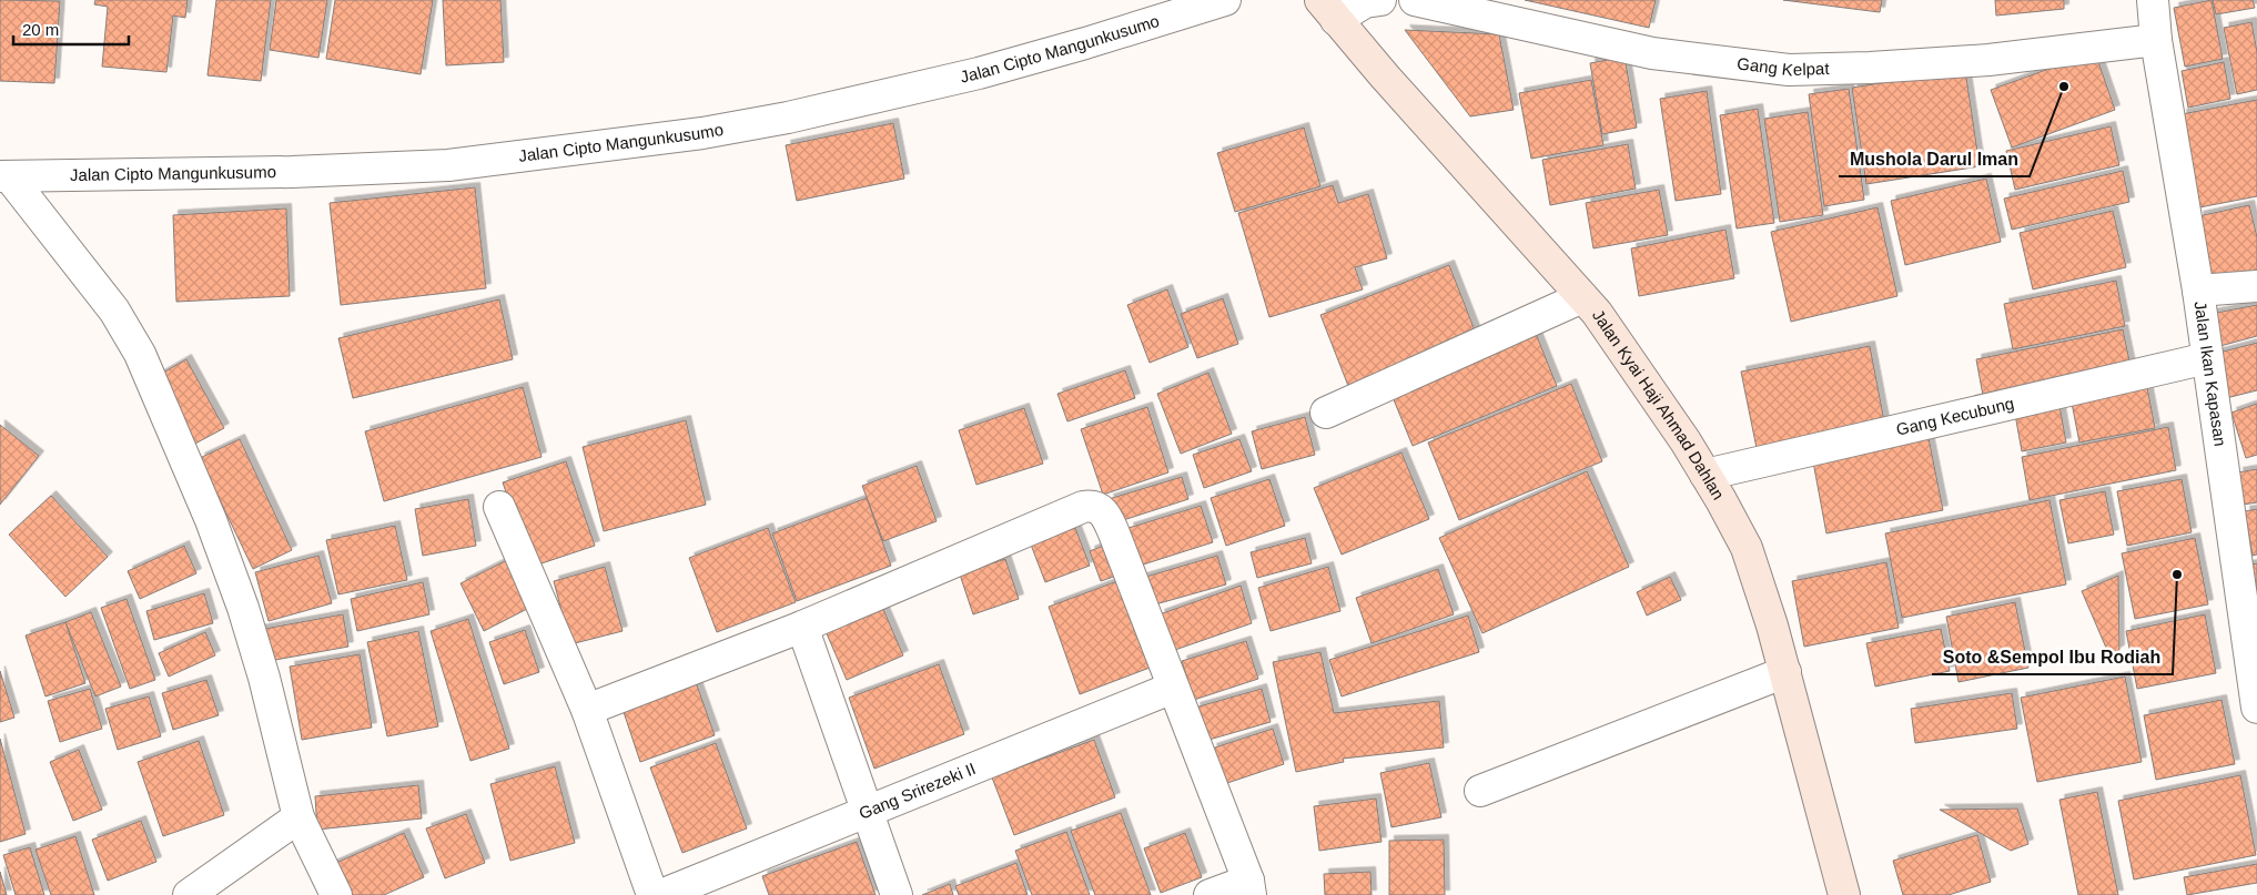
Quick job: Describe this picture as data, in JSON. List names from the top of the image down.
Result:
{
  "streets": {
    "main road": ["Jalan Kyai Haji Ahmad Dahlan"],
    "street": [
      "Jalan Cipto Mangunkusumo",
      "Gang Kelpat",
      "Jalan Ikan Kapasan",
      "Gang Kecubung",
      "Gang Srirezeki II"
    ]
  },
  "crossings": [
    ["Gang Kelpat", "Jalan Ikan Kapasan"],
    ["Jalan Ikan Kapasan", "Gang Kecubung"],
    ["Jalan Kyai Haji Ahmad Dahlan", "Gang Kecubung"]
  ],
  "places": ["Mushola Darul Iman", "Soto &Sempol Ibu Rodiah"],
  "scale_bar": "20 m"
}
